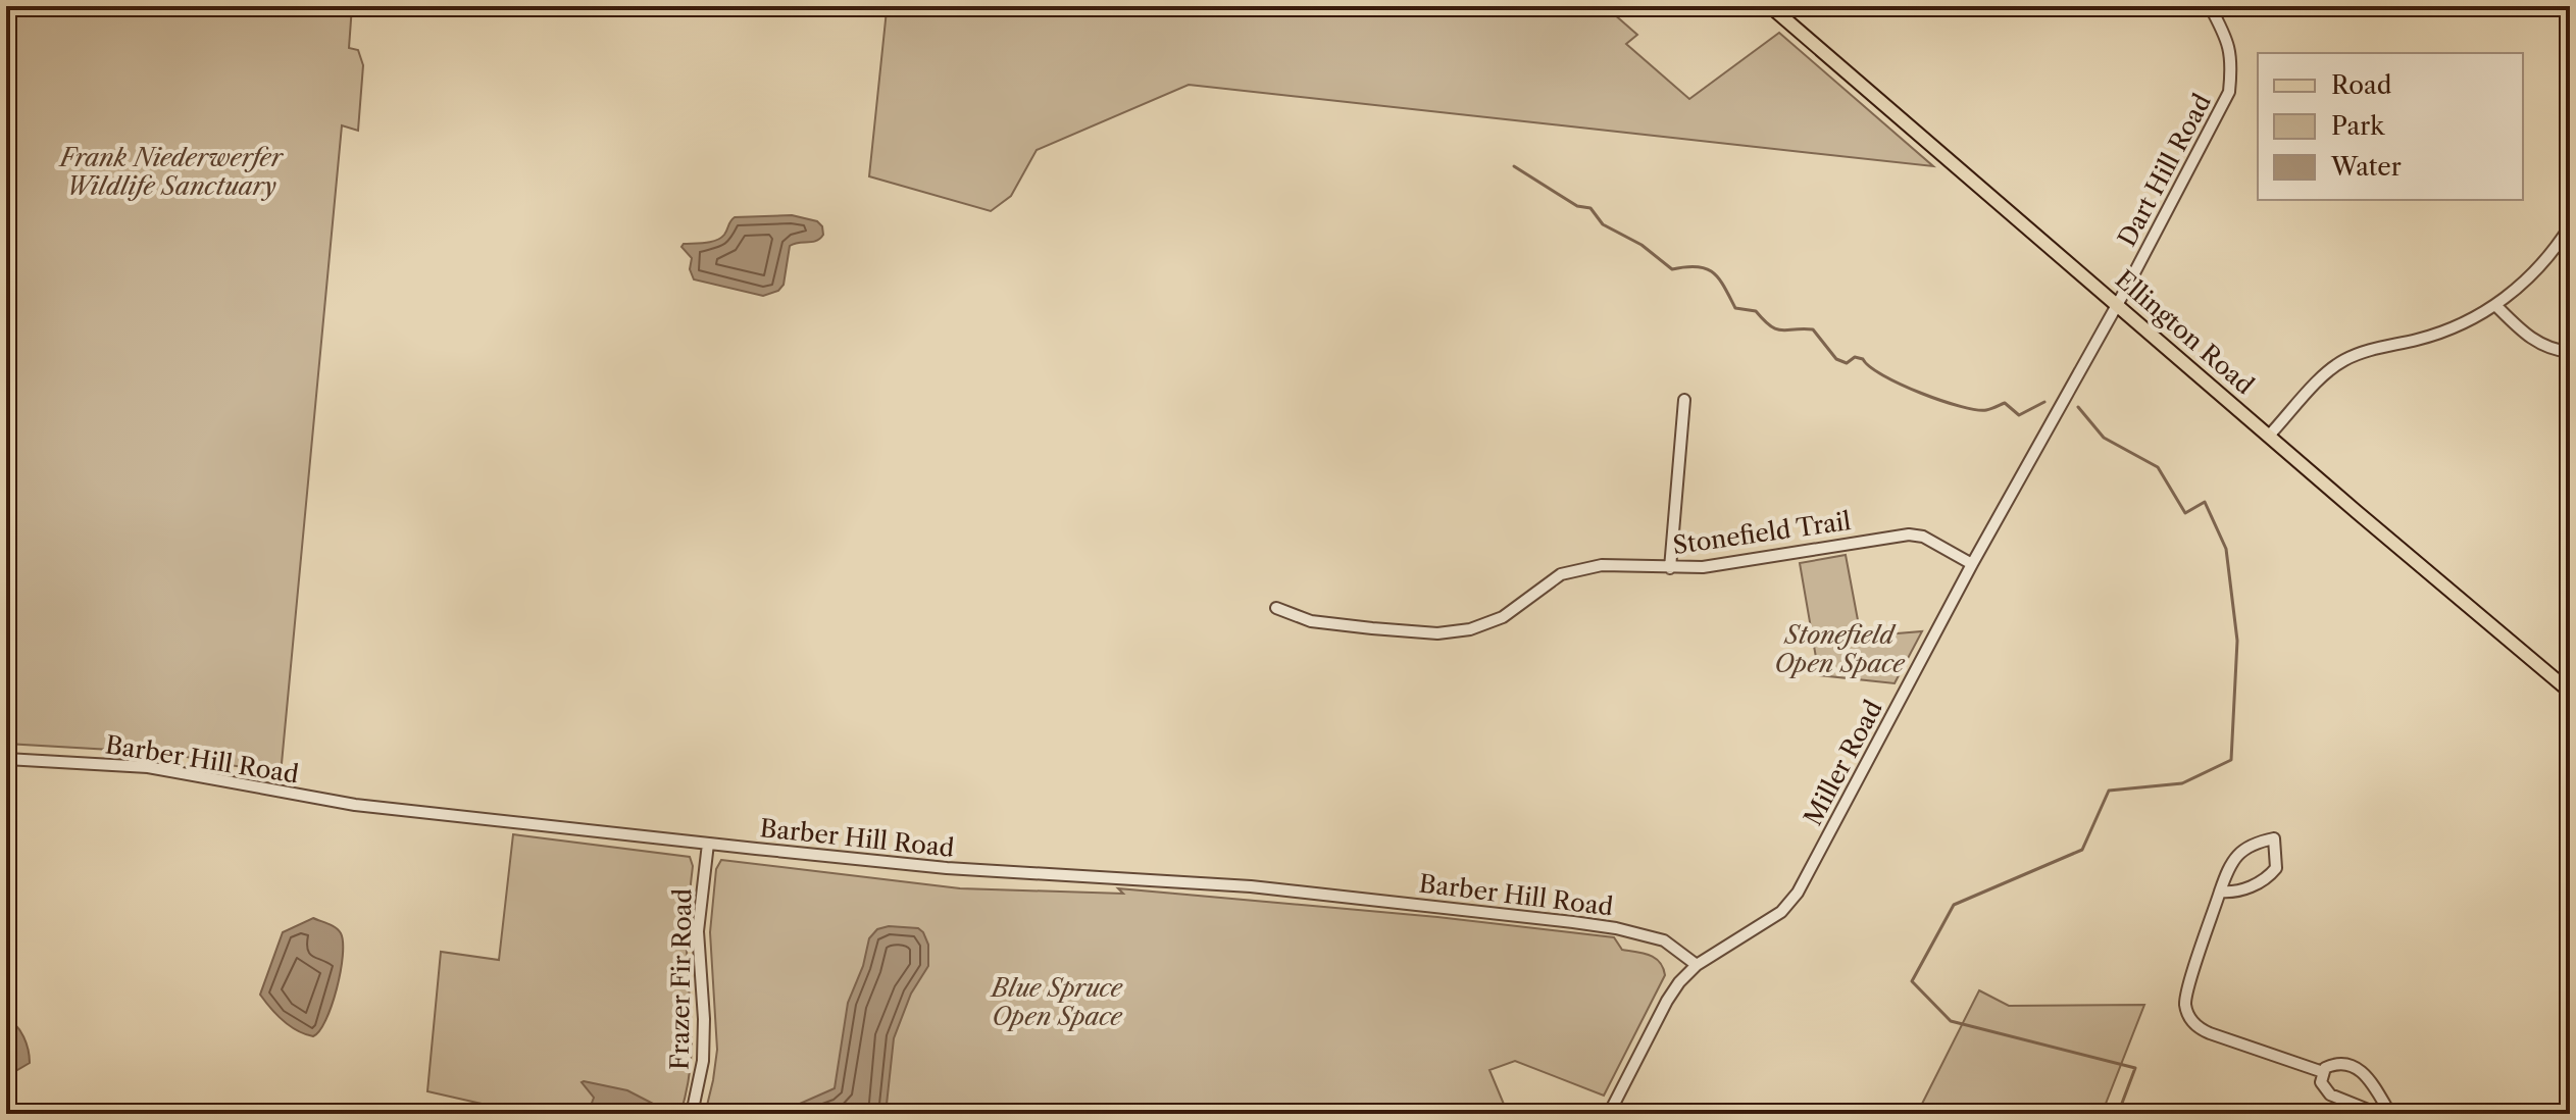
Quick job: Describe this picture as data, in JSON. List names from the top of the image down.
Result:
{
  "streets": {
    "main road": ["Ellington Road"],
    "street": [
      "Dart Hill Road",
      "Stonefield Trail",
      "Barber Hill Road",
      "Miller Road",
      "Frazer Fir Road"
    ]
  },
  "crossings": [
    ["Dart Hill Road", "Ellington Road"],
    ["Dart Hill Road", "Miller Road"],
    ["Ellington Road", "Miller Road"],
    ["Stonefield Trail", "Miller Road"],
    ["Barber Hill Road", "Miller Road"],
    ["Barber Hill Road", "Frazer Fir Road"]
  ],
  "parks": ["Frank Niederwerfer Wildlife Sanctuary", "Stonefield Open Space", "Blue Spruce Open Space"],
  "legend": ["Road", "Park", "Water"]
}
